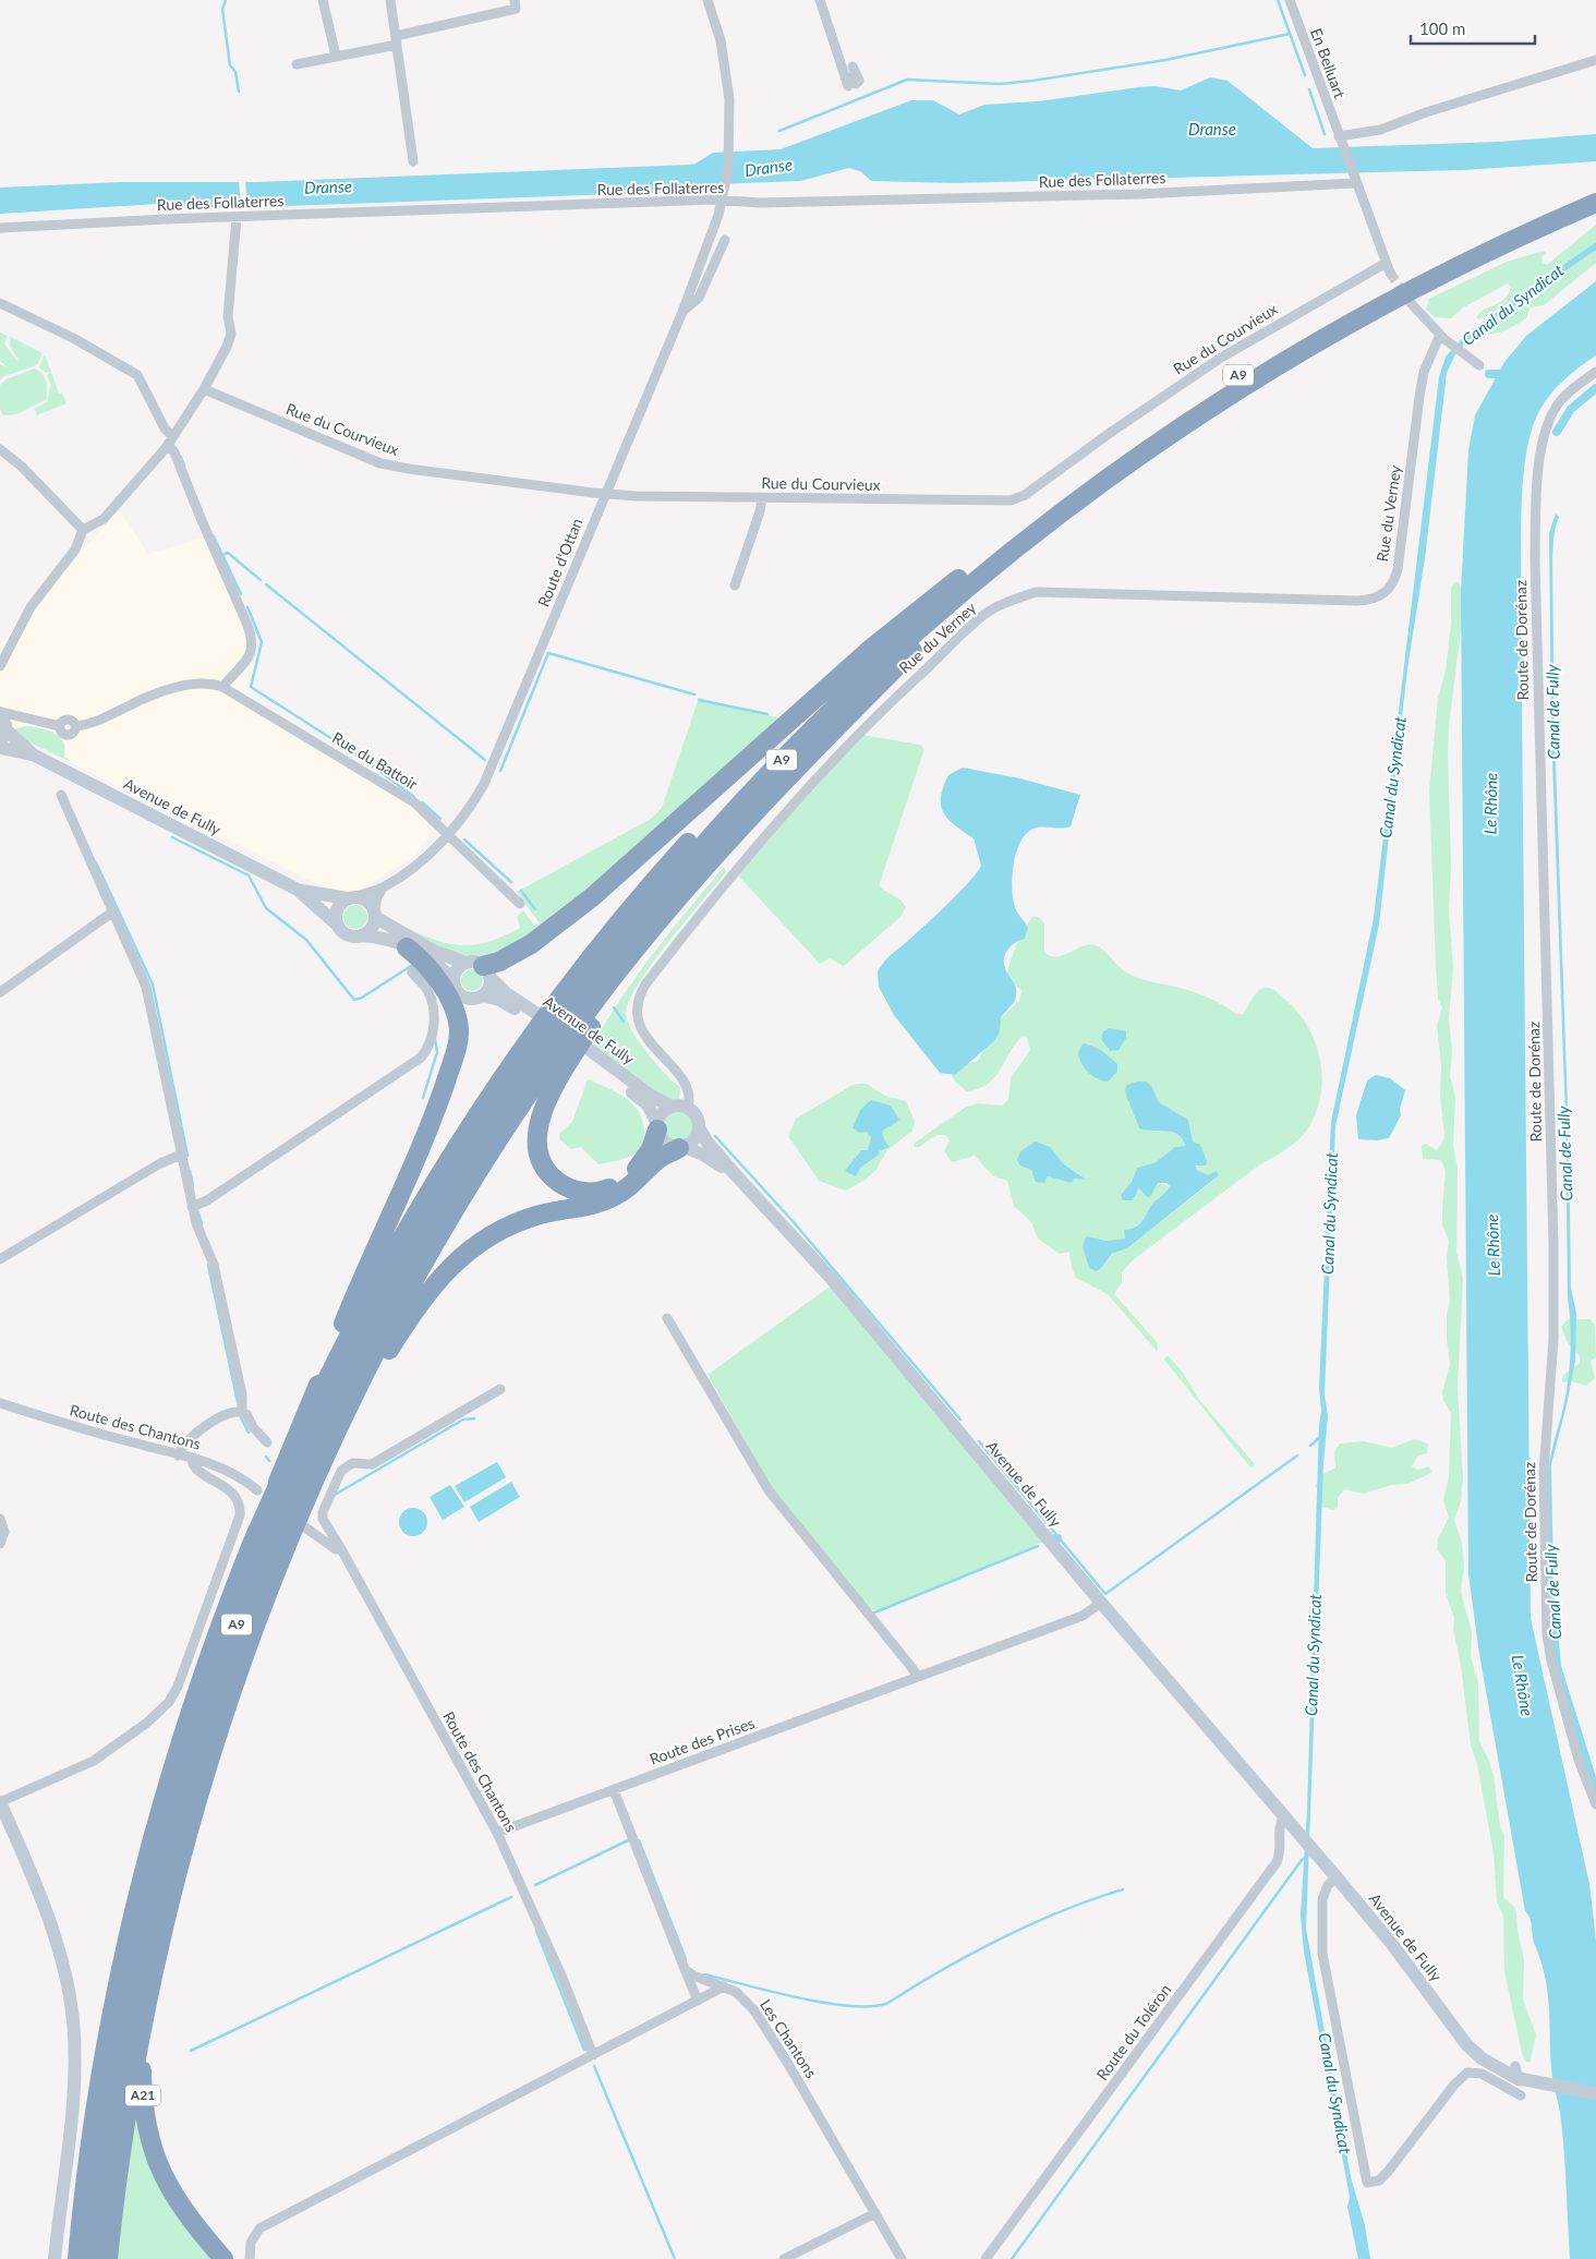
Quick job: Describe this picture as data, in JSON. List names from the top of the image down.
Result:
{
  "streets": {
    "highway": ["A9", "A21"],
    "main road": ["Avenue de Fully"],
    "street": [
      "En Belluart",
      "Rue des Follaterres",
      "Rue du Courvieux",
      "Rue du Verney",
      "Route d'Ottan",
      "Route de Dorénaz",
      "Rue du Battoir",
      "Route des Chantons",
      "Route des Prises",
      "Route du Toléron",
      "Les Chantons"
    ]
  },
  "crossings": [
    ["En Belluart", "Rue des Follaterres"],
    ["Rue du Courvieux", "Route d'Ottan"],
    ["Rue du Verney", "Avenue de Fully"],
    ["Route d'Ottan", "Rue du Battoir"],
    ["Route d'Ottan", "Avenue de Fully"],
    ["Avenue de Fully", "Route des Prises"],
    ["Avenue de Fully", "Route du Toléron"],
    ["Route des Chantons", "Route des Prises"]
  ],
  "water": [
    "Dranse",
    "Canal du Syndicat",
    "Canal de Fully",
    "Le Rhône"
  ],
  "scale_bar": "100 m"
}
